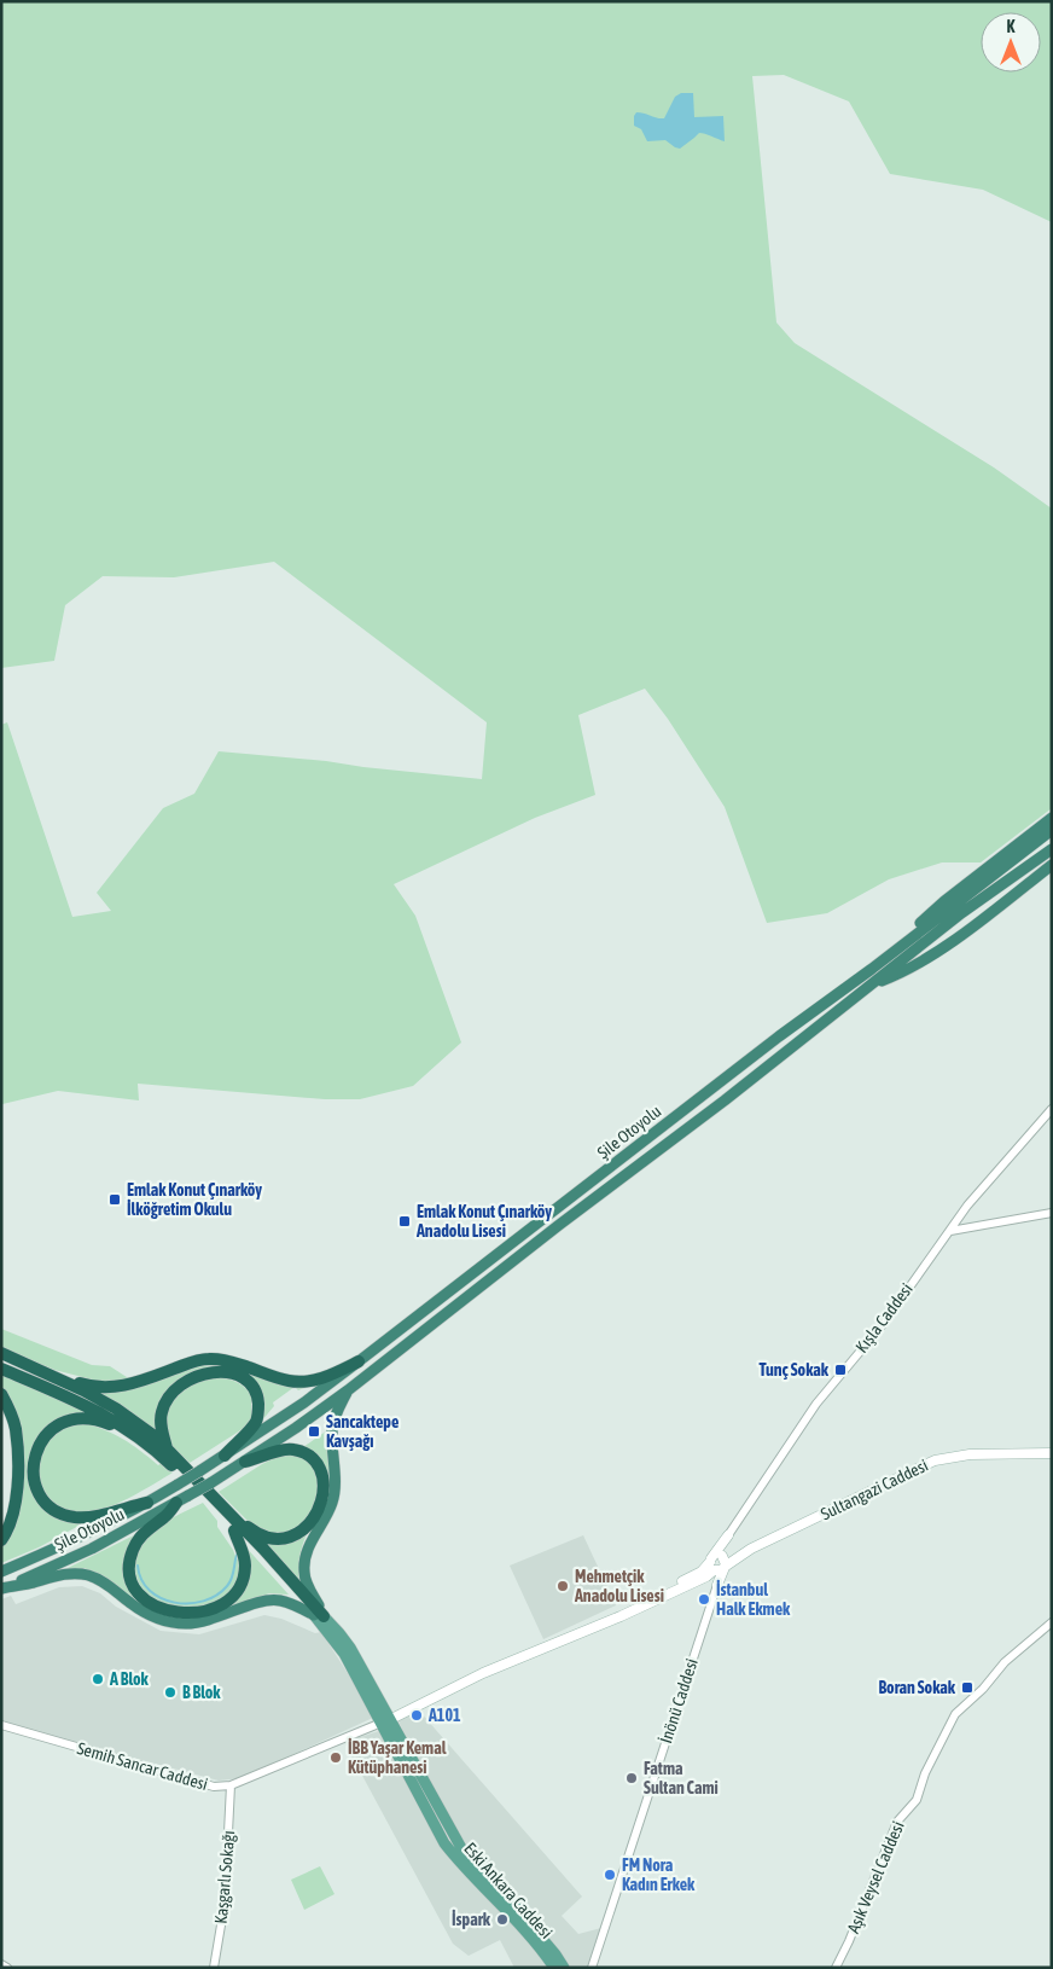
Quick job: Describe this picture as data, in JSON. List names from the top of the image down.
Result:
{
  "streets": {
    "highway": ["Şile Otoyolu"],
    "main road": ["Kışla Caddesi", "Sultangazi Caddesi", "Eski Ankara Caddesi"],
    "street": [
      "İnönü Caddesi",
      "Semih Sancar Caddesi",
      "Kaşgarlı Sokağı",
      "Aşık Veysel Caddesi"
    ]
  },
  "crossings": [
    ["Kışla Caddesi", "Sultangazi Caddesi"],
    ["Sultangazi Caddesi", "Semih Sancar Caddesi"],
    ["Sultangazi Caddesi", "Eski Ankara Caddesi"],
    ["Semih Sancar Caddesi", "Kaşgarlı Sokağı"],
    ["Semih Sancar Caddesi", "Eski Ankara Caddesi"]
  ],
  "places": {
    "transit": [
      "Emlak Konut Çınarköy İlköğretim Okulu",
      "Emlak Konut Çınarköy Anadolu Lisesi",
      "Tunç Sokak",
      "Sancaktepe Kavşağı",
      "Boran Sokak"
    ],
    "other": [
      "Mehmetçik Anadolu Lisesi",
      "İstanbul Halk Ekmek",
      "A Blok",
      "B Blok",
      "A101",
      "İBB Yaşar Kemal Kütüphanesi",
      "Fatma Sultan Cami",
      "FM Nora Kadın Erkek",
      "İspark"
    ]
  },
  "north": "top"
}
